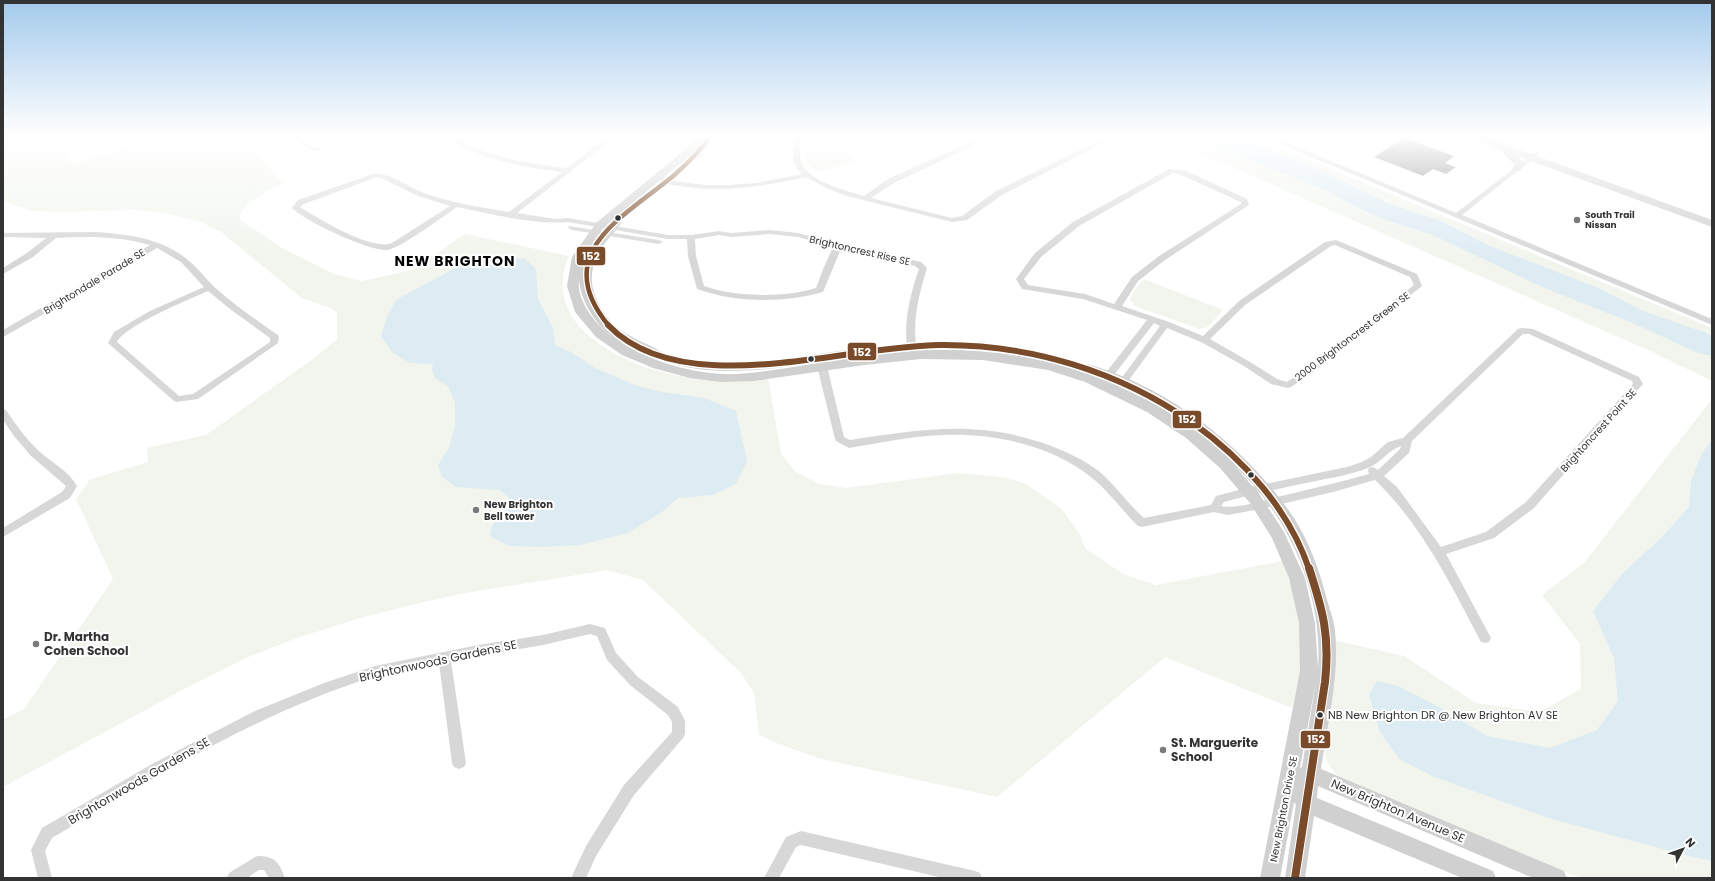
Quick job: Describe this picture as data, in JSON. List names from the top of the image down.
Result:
{
  "streets": {
    "street": [
      "Brightoncrest Rise SE",
      "Brightondale Parade SE",
      "2000 Brightoncrest Green SE",
      "Brightoncrest Point SE",
      "Brightonwoods Gardens SE",
      "New Brighton Drive SE",
      "New Brighton Avenue SE"
    ]
  },
  "crossings": [
    ["Brightoncrest Rise SE", "New Brighton Drive SE"],
    ["Brightoncrest Point SE", "New Brighton Drive SE"],
    ["New Brighton Drive SE", "New Brighton Avenue SE"]
  ],
  "districts": ["NEW BRIGHTON"],
  "places": [
    "South Trail Nissan",
    "New Brighton Bell tower",
    "Dr. Martha Cohen School",
    "NB New Brighton DR @ New Brighton AV SE",
    "St. Marguerite School"
  ],
  "lines": ["transit line 152"],
  "north": "top right"
}
